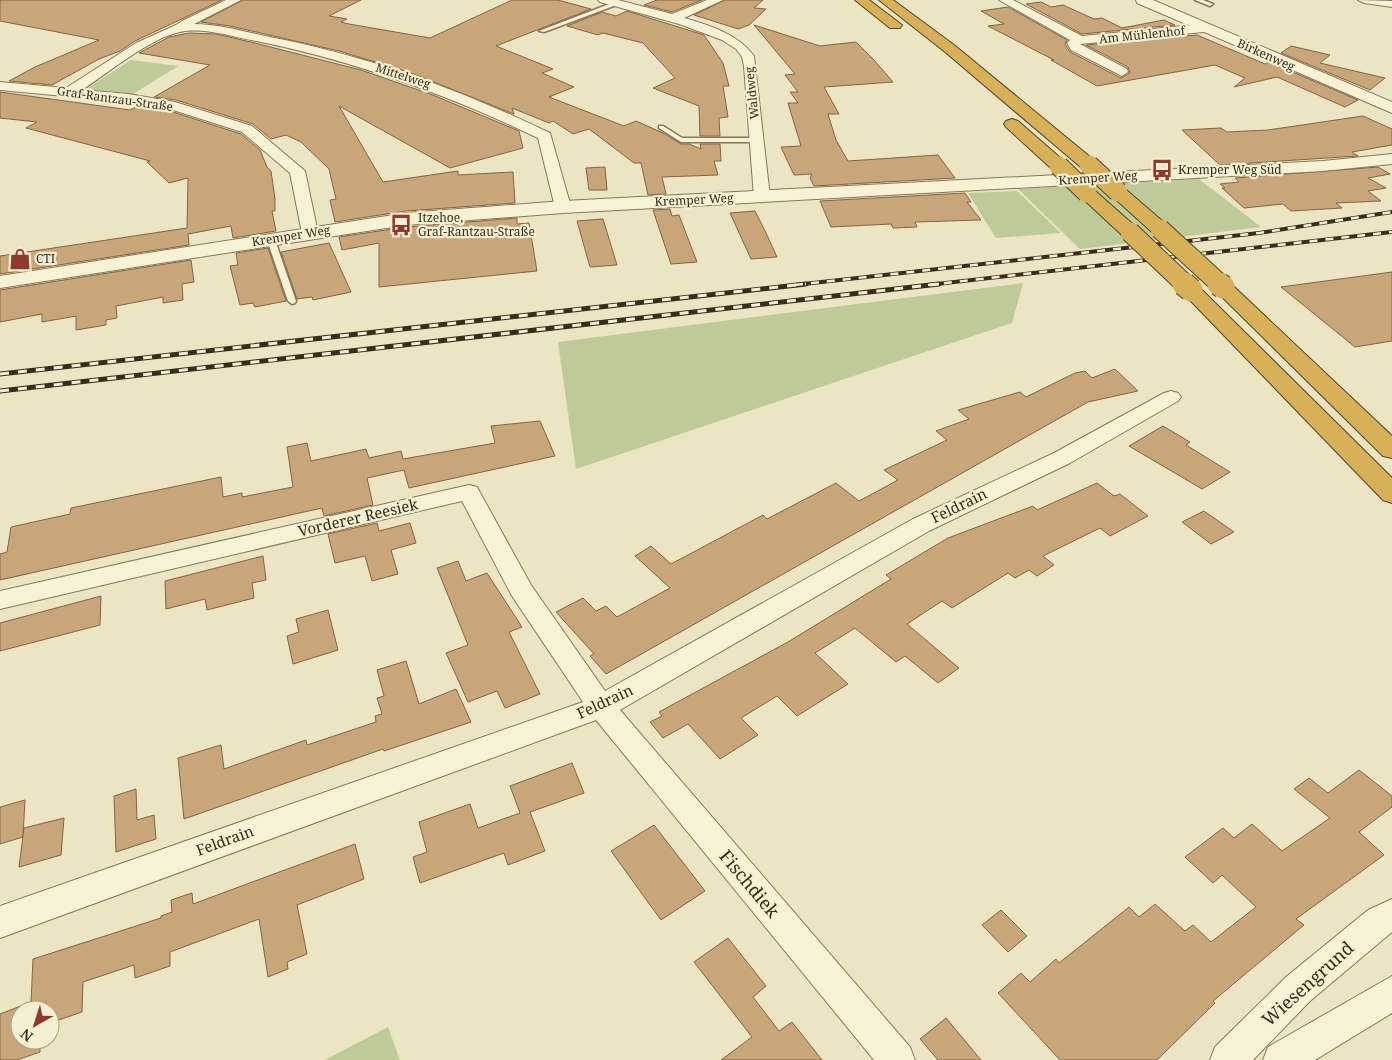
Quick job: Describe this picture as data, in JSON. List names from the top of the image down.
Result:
{
  "streets": {
    "street": [
      "Am Mühlenhof",
      "Birkenweg",
      "Mittelweg",
      "Waldweg",
      "Graf-Rantzau-Straße",
      "Kremper Weg",
      "Feldrain",
      "Vorderer Reesiek",
      "Fischdiek",
      "Wiesengrund"
    ]
  },
  "crossings": [
    ["Am Mühlenhof", "Birkenweg"],
    ["Mittelweg", "Graf-Rantzau-Straße"],
    ["Mittelweg", "Kremper Weg"],
    ["Waldweg", "Kremper Weg"],
    ["Graf-Rantzau-Straße", "Kremper Weg"],
    ["Feldrain", "Vorderer Reesiek"],
    ["Feldrain", "Fischdiek"],
    ["Vorderer Reesiek", "Fischdiek"]
  ],
  "places": {
    "bus stop": ["Kremper Weg Süd", "Itzehoe, Graf-Rantzau-Straße"],
    "shop": ["CTI"]
  },
  "north": "bottom left"
}
